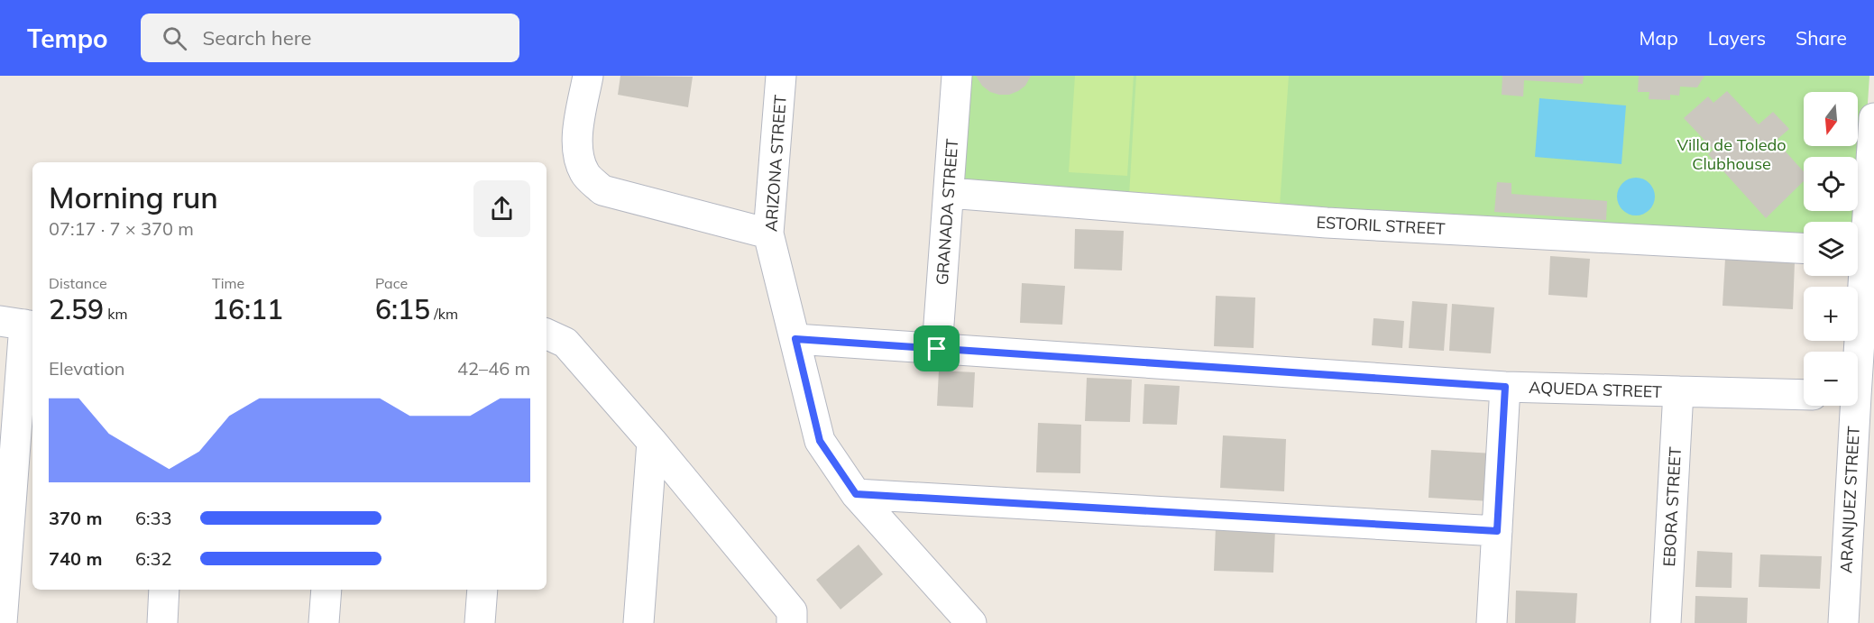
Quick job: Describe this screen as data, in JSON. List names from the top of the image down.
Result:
{
  "streets": {
    "street": [
      "ARIZONA STREET",
      "GRANADA STREET",
      "ESTORIL STREET",
      "AQUEDA STREET",
      "ARANJUEZ STREET",
      "EBORA STREET"
    ]
  },
  "crossings": [
    ["ARIZONA STREET", "AQUEDA STREET"],
    ["GRANADA STREET", "ESTORIL STREET"],
    ["GRANADA STREET", "AQUEDA STREET"],
    ["AQUEDA STREET", "EBORA STREET"]
  ],
  "parks": ["Villa de Toledo Clubhouse"],
  "north": "bottom",
  "page": {
    "header": "Tempo",
    "search": "Search here",
    "nav": ["Map", "Layers", "Share"],
    "map_buttons": ["+", "−"],
    "heading": ["Morning run", "07:17 · 7 × 370 m"],
    "stats": [
      ["Distance", "2.59 km"],
      ["Time", "16:11"],
      ["Pace", "6:15 /km"]
    ],
    "chart": ["Elevation", "42–46 m"],
    "list": [
      {
        "name": "370 m",
        "note": "6:33"
      },
      {
        "name": "740 m",
        "note": "6:32"
      }
    ]
  }
}
